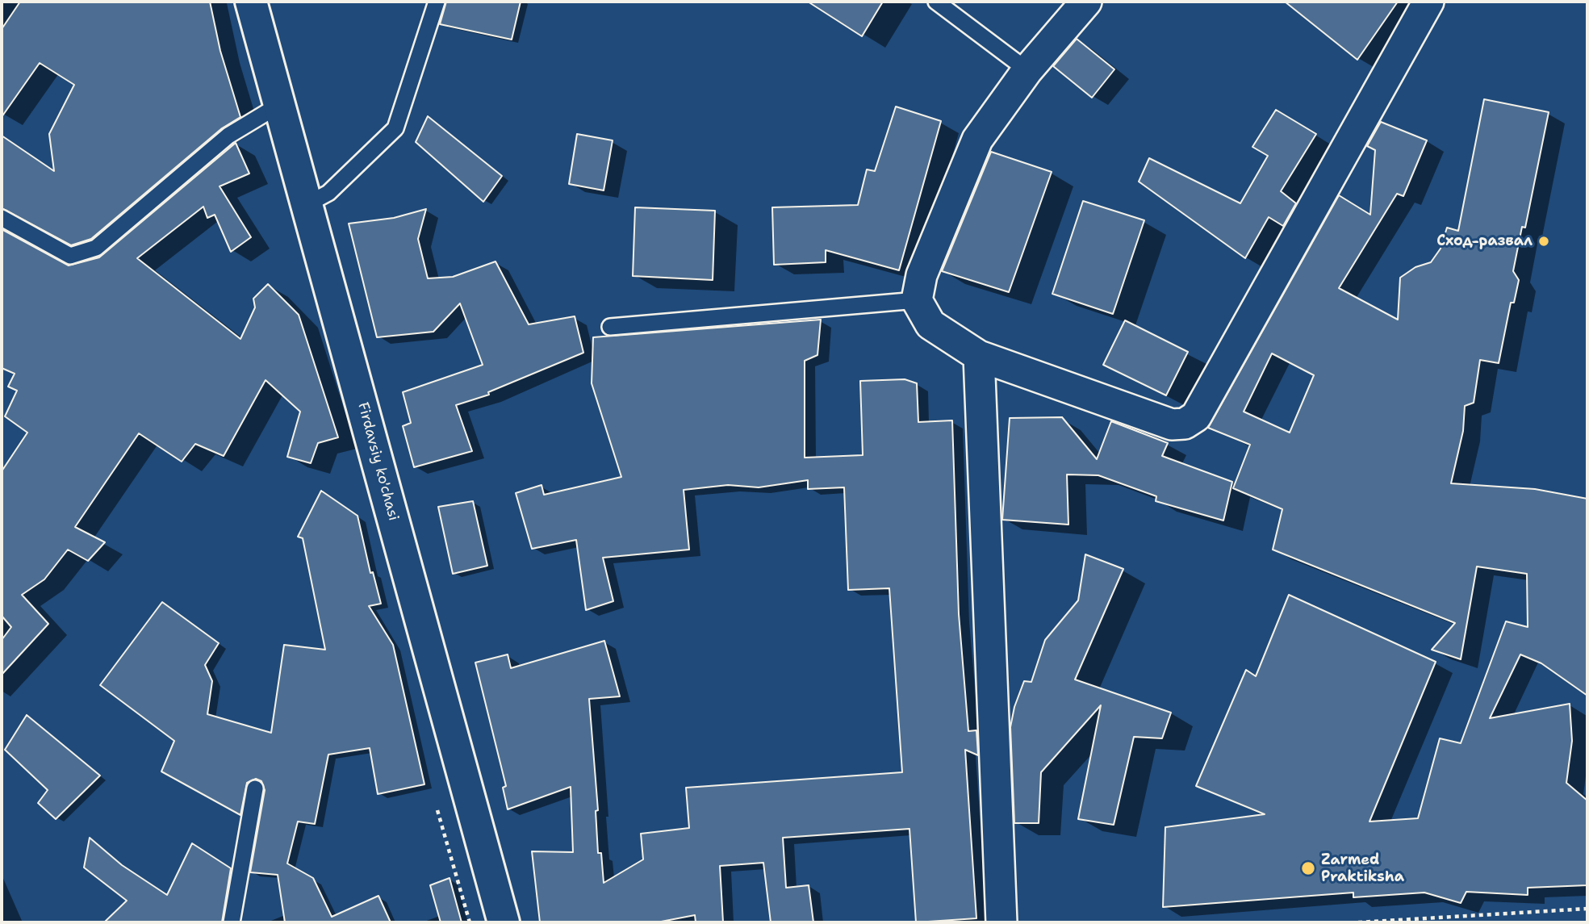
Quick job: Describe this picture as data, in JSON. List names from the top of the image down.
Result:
{
  "streets": {
    "main road": ["Firdavsiy ko'chasi"]
  },
  "places": ["Сход-развал", "Zarmed Praktiksha"]
}
